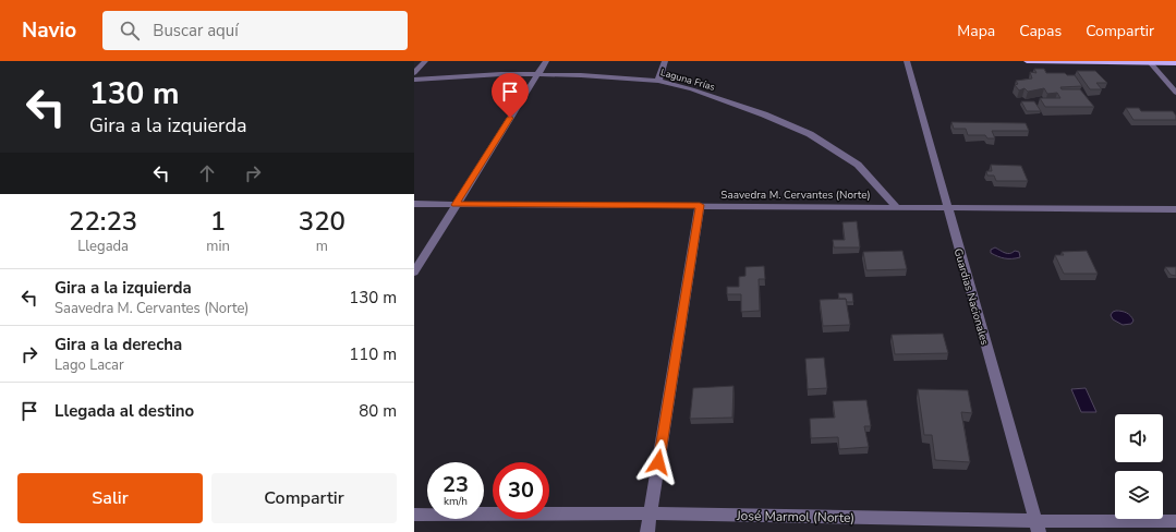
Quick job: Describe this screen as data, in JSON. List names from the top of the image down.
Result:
{
  "streets": {
    "street": [
      "Laguna Frías",
      "Saavedra M. Cervantes (Norte)",
      "Guardias Nacionales",
      "José Marmol (Norte)"
    ]
  },
  "crossings": [
    ["Laguna Frías", "Saavedra M. Cervantes (Norte)"],
    ["Saavedra M. Cervantes (Norte)", "Guardias Nacionales"],
    ["Guardias Nacionales", "José Marmol (Norte)"]
  ],
  "page": {
    "header": "Navio",
    "search": "Buscar aquí",
    "nav": ["Mapa", "Capas", "Compartir"],
    "turn": ["130 m", "Gira a la izquierda"],
    "eta": [
      "22:23",
      "Llegada",
      "1",
      "min",
      "320",
      "m"
    ],
    "list": [
      {
        "name": "Gira a la izquierda",
        "note": "Saavedra M. Cervantes (Norte)",
        "value": "130 m"
      },
      {
        "name": "Gira a la derecha",
        "note": "Lago Lacar",
        "value": "110 m"
      },
      {
        "name": "Llegada al destino",
        "value": "80 m"
      }
    ],
    "speed": "23 km/h",
    "limit": "30",
    "buttons": ["Salir", "Compartir"]
  }
}
